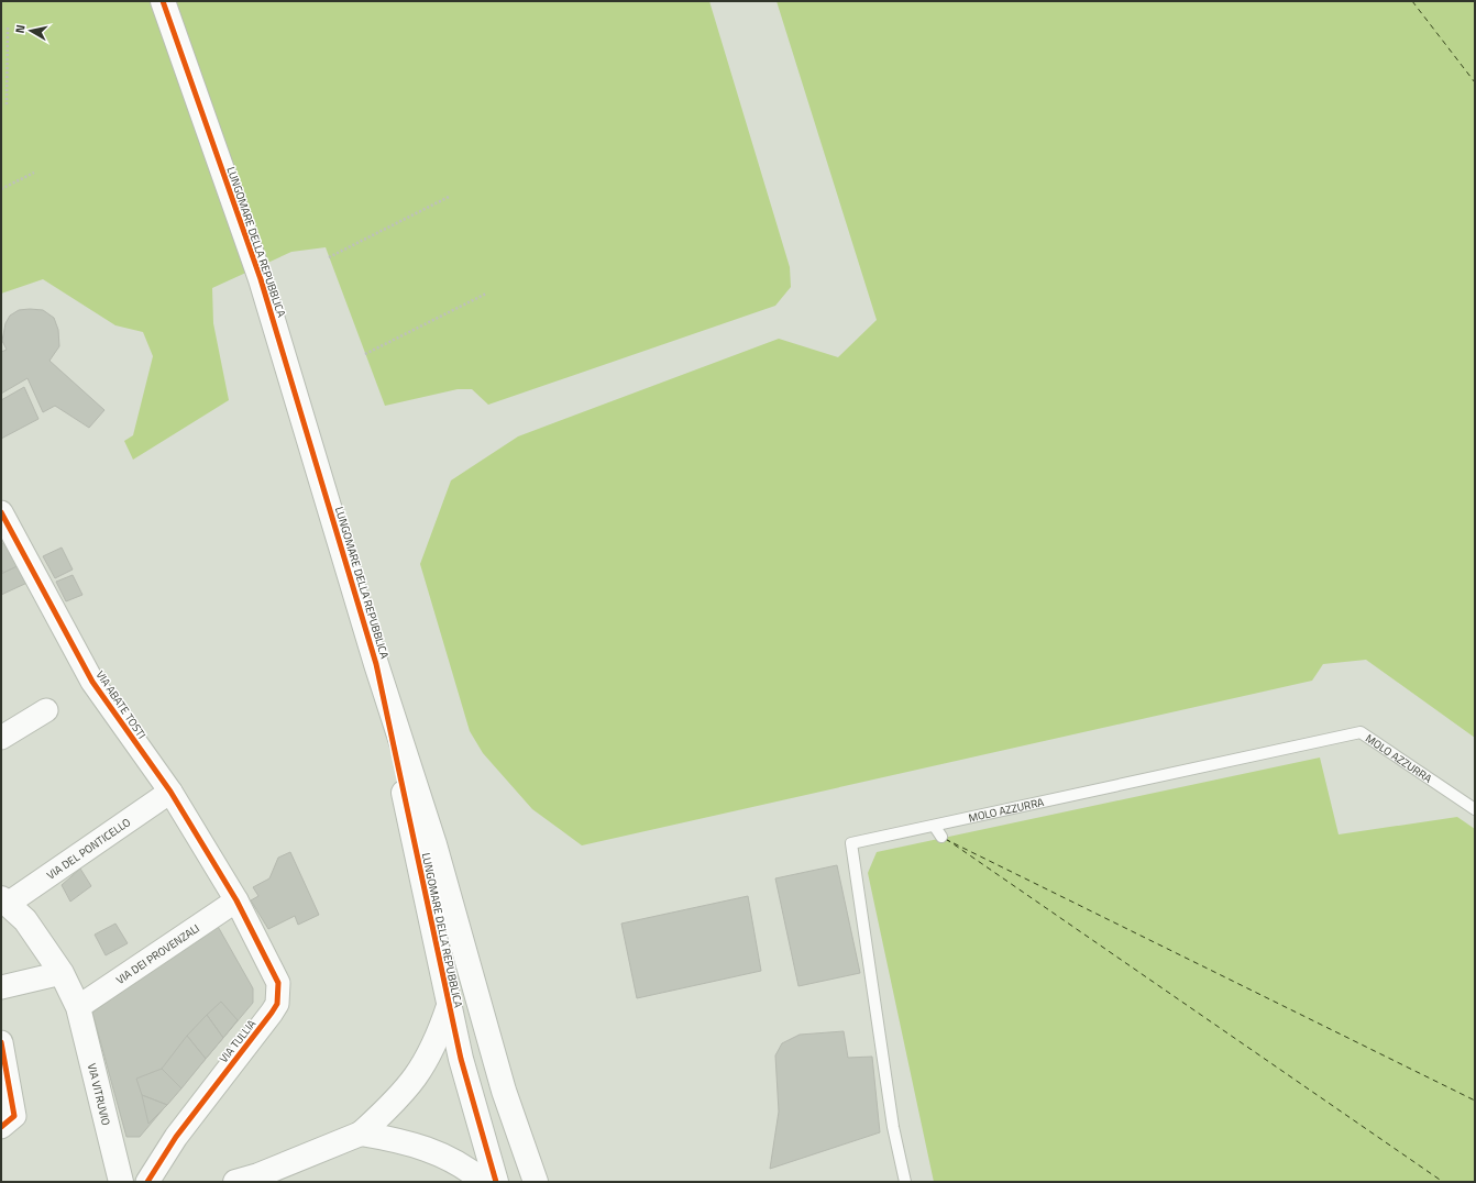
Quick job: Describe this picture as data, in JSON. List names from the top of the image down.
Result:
{
  "streets": {
    "main road": ["LUNGOMARE DELLA REPUBBLICA", "VIA VITRUVIO"],
    "street": [
      "VIA ABATE TOSTI",
      "VIA DEL PONTICELLO",
      "VIA DEI PROVENZALI",
      "VIA TULLIA"
    ],
    "lane": ["MOLO AZZURRA"]
  },
  "crossings": [
    ["VIA ABATE TOSTI", "VIA DEL PONTICELLO"],
    ["VIA ABATE TOSTI", "VIA DEI PROVENZALI"],
    ["VIA ABATE TOSTI", "VIA TULLIA"],
    ["VIA DEL PONTICELLO", "VIA VITRUVIO"],
    ["VIA DEI PROVENZALI", "VIA TULLIA"],
    ["VIA DEI PROVENZALI", "VIA VITRUVIO"]
  ],
  "north": "left"
}
